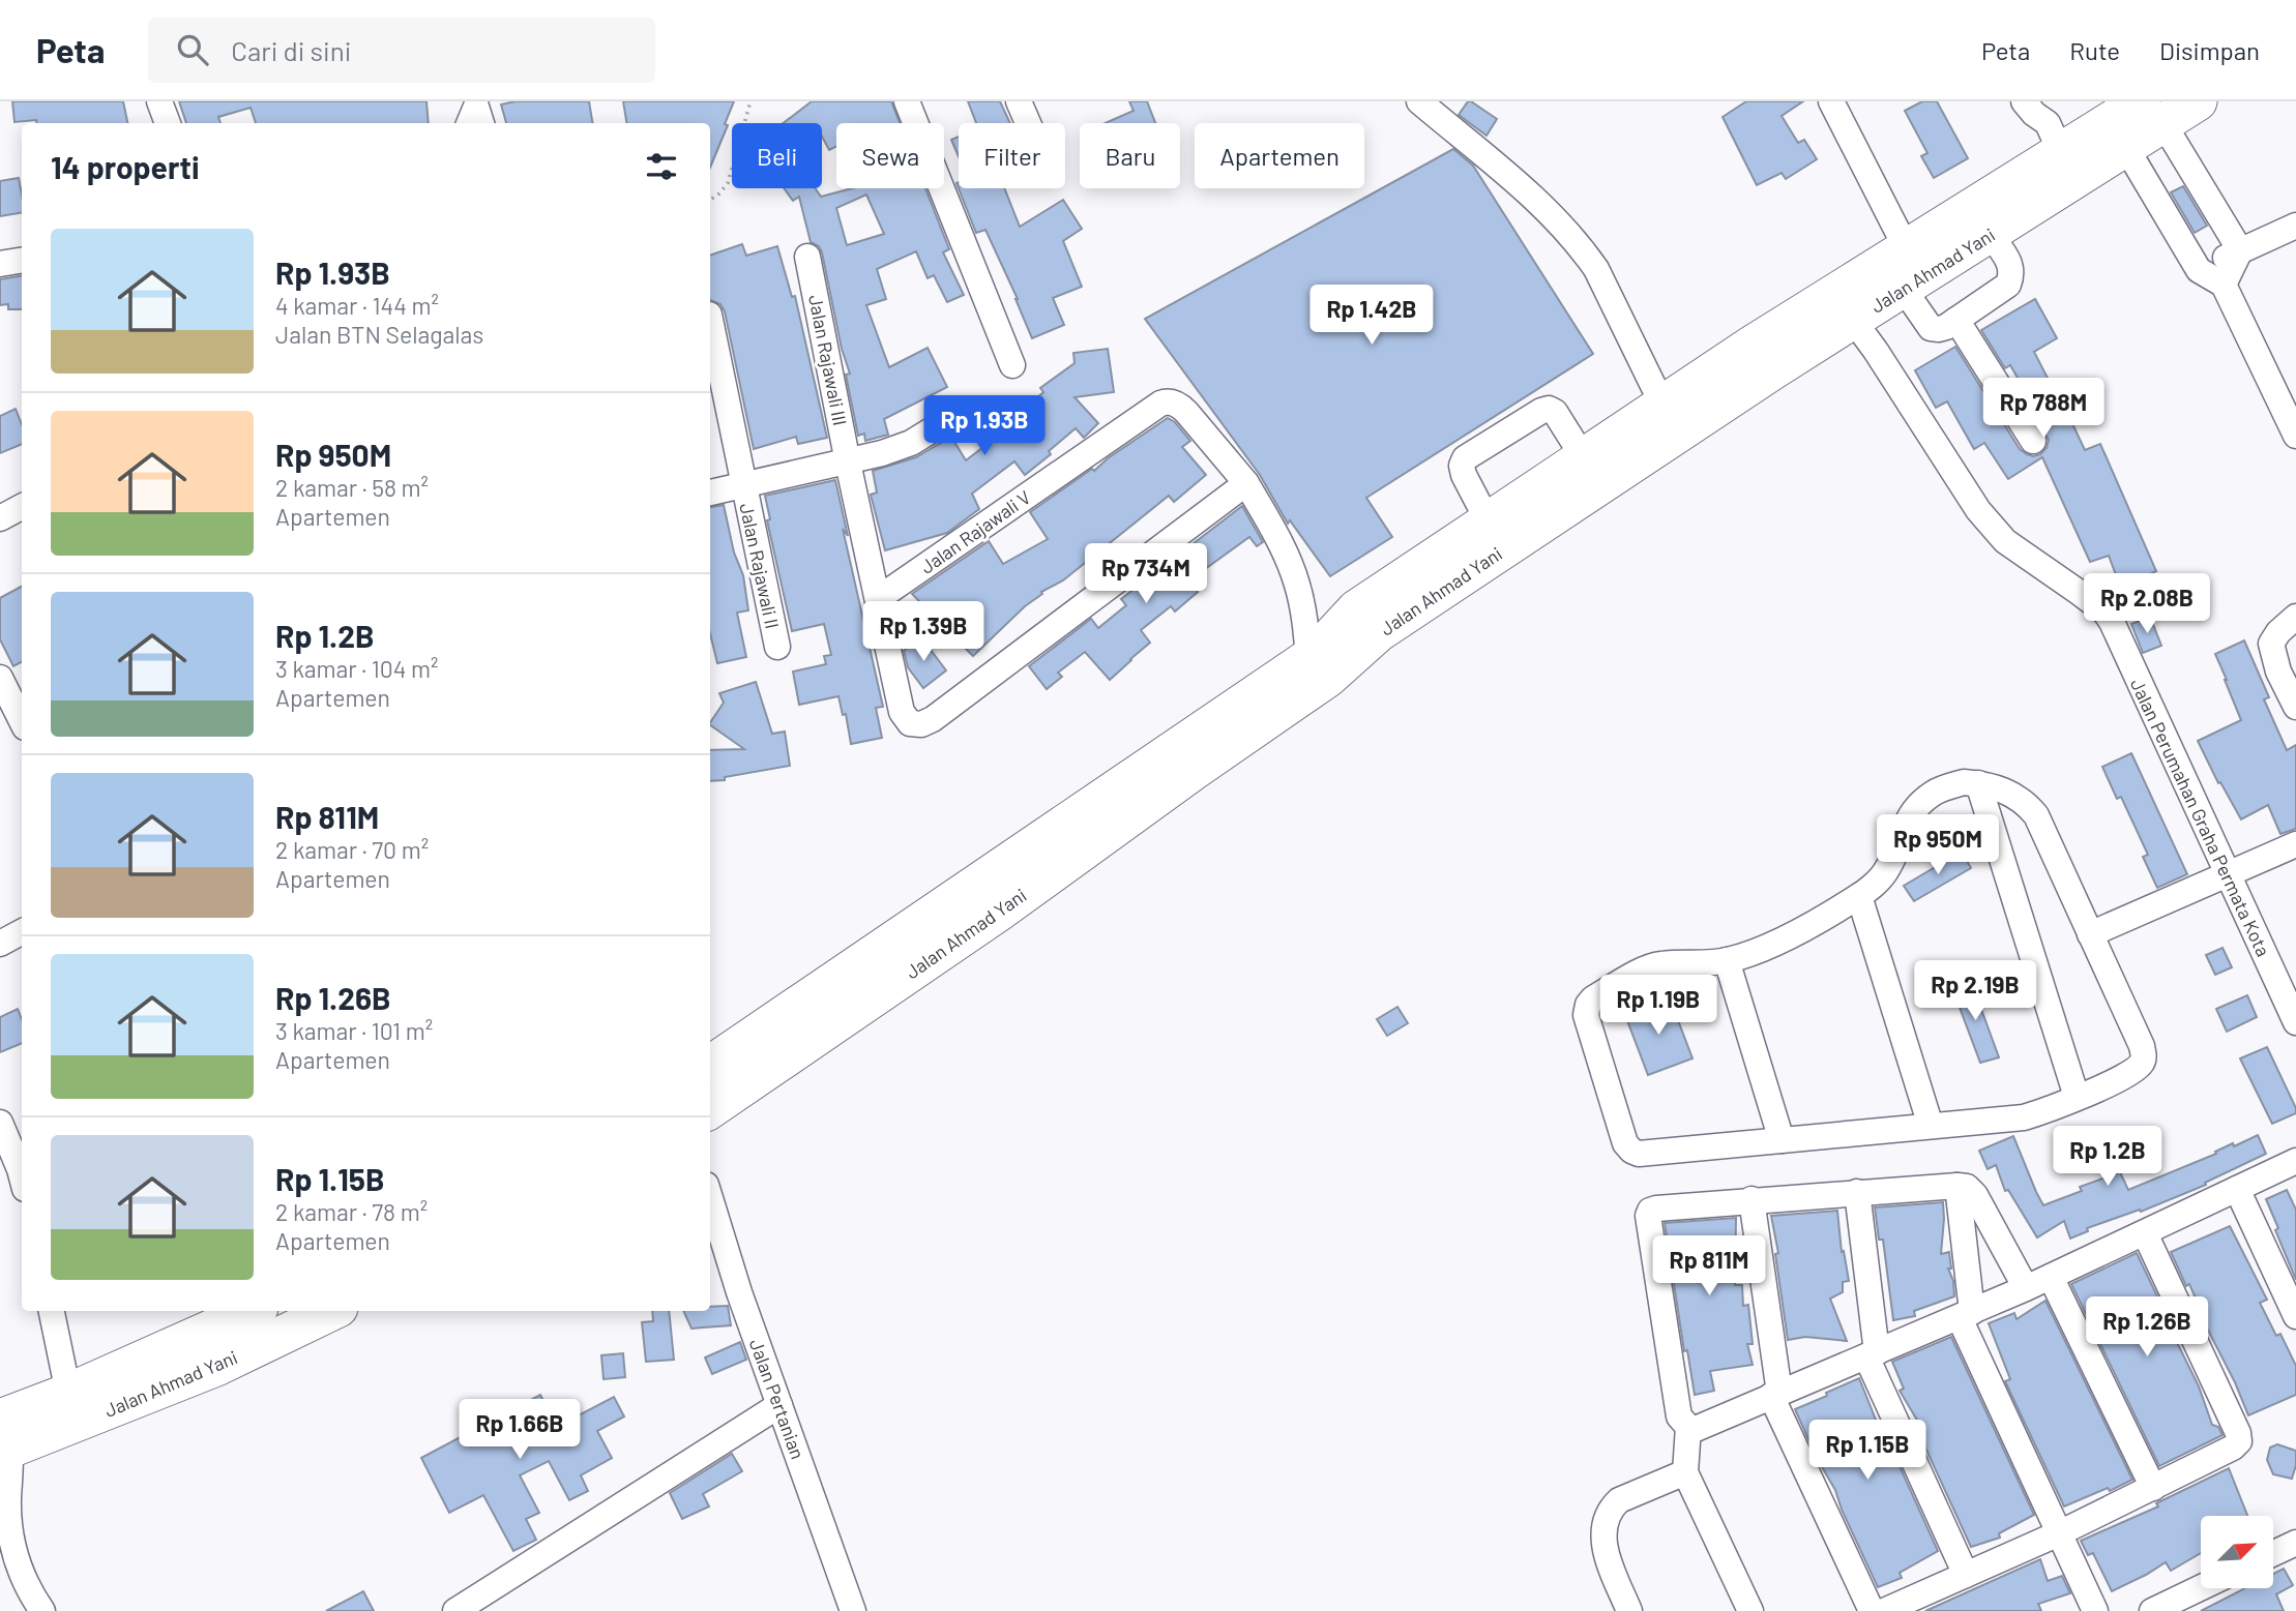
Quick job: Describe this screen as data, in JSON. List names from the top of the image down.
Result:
{
  "streets": {
    "highway": ["Jalan Ahmad Yani"],
    "street": [
      "Jalan Rajawali III",
      "Jalan Rajawali V",
      "Jalan Rajawali II",
      "Jalan Perumahan Graha Permata Kota",
      "Jalan Pertanian"
    ]
  },
  "crossings": [
    ["Jalan Ahmad Yani", "Jalan Rajawali V"],
    ["Jalan Ahmad Yani", "Jalan Perumahan Graha Permata Kota"],
    ["Jalan Rajawali III", "Jalan Rajawali V"]
  ],
  "north": "top right",
  "page": {
    "header": "Peta",
    "search": "Cari di sini",
    "nav": ["Peta", "Rute", "Disimpan"],
    "chip": [
      "Beli",
      "Sewa",
      "Filter",
      "Baru",
      "Apartemen"
    ],
    "heading": "14 properti",
    "list": [
      {
        "name": "Rp 1.93B",
        "note": "4 kamar · 144 m² · Jalan BTN Selagalas"
      },
      {
        "name": "Rp 950M",
        "note": "2 kamar · 58 m² · Apartemen"
      },
      {
        "name": "Rp 1.2B",
        "note": "3 kamar · 104 m² · Apartemen"
      },
      {
        "name": "Rp 811M",
        "note": "2 kamar · 70 m² · Apartemen"
      },
      {
        "name": "Rp 1.26B",
        "note": "3 kamar · 101 m² · Apartemen"
      },
      {
        "name": "Rp 1.15B",
        "note": "2 kamar · 78 m² · Apartemen"
      }
    ],
    "price": [
      "Rp 1.42B",
      "Rp 788M",
      "Rp 1.93B",
      "Rp 734M",
      "Rp 2.08B",
      "Rp 1.39B",
      "Rp 950M",
      "Rp 2.19B",
      "Rp 1.19B",
      "Rp 1.2B",
      "Rp 811M",
      "Rp 1.26B",
      "Rp 1.66B",
      "Rp 1.15B"
    ]
  }
}
